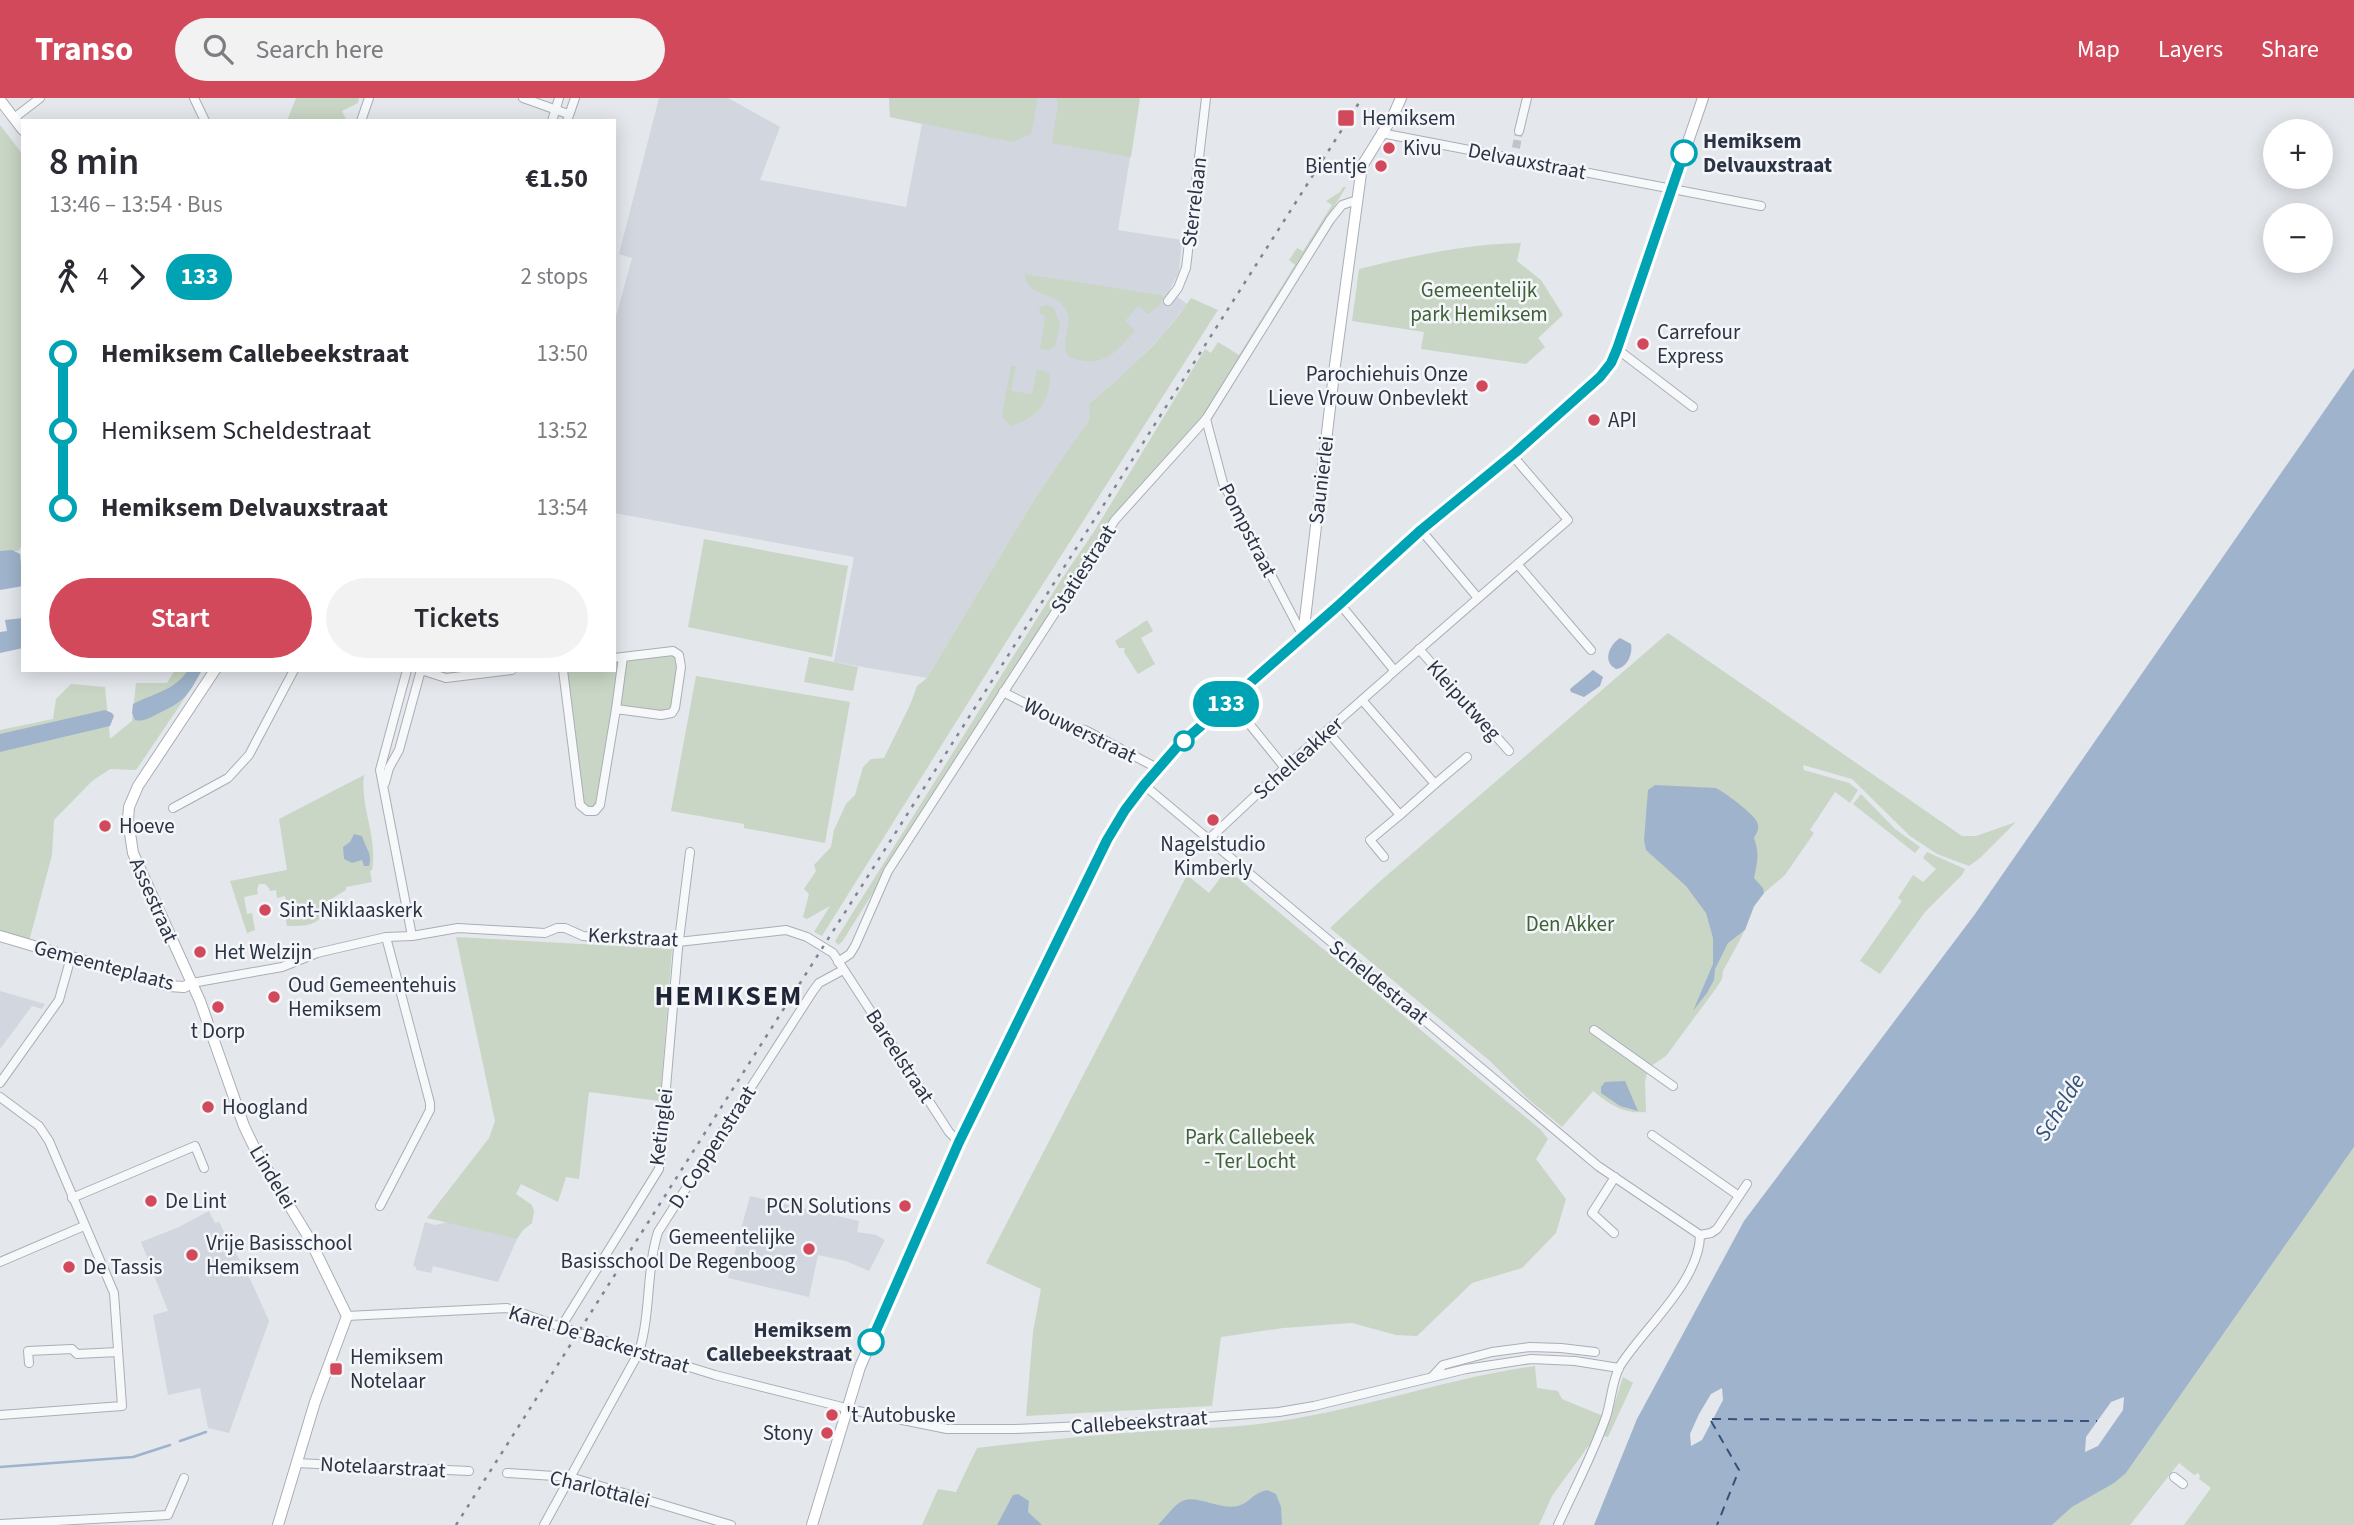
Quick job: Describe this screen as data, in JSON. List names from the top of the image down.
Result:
{
  "streets": {
    "street": [
      "Delvauxstraat",
      "Sterrelaan",
      "Saunierlei",
      "Pompstraat",
      "Statiestraat",
      "Kleiputweg",
      "Wouwerstraat",
      "Schelleakker",
      "Assestraat",
      "Kerkstraat",
      "Gemeenteplaats",
      "Scheldestraat",
      "Bareelstraat",
      "Ketinglei",
      "D. Coppenstraat",
      "Lindelei",
      "Karel De Backerstraat",
      "Callebeekstraat",
      "Notelaarstraat",
      "Charlottalei"
    ]
  },
  "crossings": [
    ["Delvauxstraat", "Saunierlei"],
    ["Saunierlei", "Pompstraat"],
    ["Saunierlei", "Statiestraat"],
    ["Pompstraat", "Statiestraat"],
    ["Statiestraat", "Wouwerstraat"],
    ["Statiestraat", "Kerkstraat"],
    ["Statiestraat", "Bareelstraat"],
    ["Statiestraat", "D. Coppenstraat"],
    ["Kleiputweg", "Schelleakker"],
    ["Schelleakker", "Scheldestraat"],
    ["Assestraat", "Gemeenteplaats"],
    ["Assestraat", "Lindelei"],
    ["Kerkstraat", "Gemeenteplaats"],
    ["Kerkstraat", "Bareelstraat"],
    ["Kerkstraat", "Ketinglei"],
    ["Kerkstraat", "D. Coppenstraat"],
    ["Gemeenteplaats", "Lindelei"],
    ["Bareelstraat", "D. Coppenstraat"],
    ["Ketinglei", "Karel De Backerstraat"],
    ["D. Coppenstraat", "Karel De Backerstraat"],
    ["D. Coppenstraat", "Charlottalei"],
    ["Lindelei", "Karel De Backerstraat"],
    ["Karel De Backerstraat", "Callebeekstraat"]
  ],
  "districts": ["HEMIKSEM"],
  "water": ["Schelde"],
  "parks": ["Gemeentelijk park Hemiksem", "Den Akker", "Park Callebeek - Ter Locht"],
  "places": {
    "transit": ["Hemiksem", "Hemiksem Notelaar"],
    "other": [
      "Kivu",
      "Hemiksem Delvauxstraat",
      "Bientje",
      "Carrefour Express",
      "Parochiehuis Onze Lieve Vrouw Onbevlekt",
      "API",
      "Nagelstudio Kimberly",
      "Hoeve",
      "Sint-Niklaaskerk",
      "Het Welzijn",
      "Oud Gemeentehuis Hemiksem",
      "t Dorp",
      "Hoogland",
      "De Lint",
      "PCN Solutions",
      "Gemeentelijke Basisschool De Regenboog",
      "Vrije Basisschool Hemiksem",
      "De Tassis",
      "Hemiksem Callebeekstraat",
      "'t Autobuske",
      "Stony"
    ]
  },
  "lines": ["bus line 133"],
  "page": {
    "header": "Transo",
    "search": "Search here",
    "nav": ["Map", "Layers", "Share"],
    "on_map": "133",
    "map_buttons": ["+", "−"],
    "heading": ["8 min", "13:46 – 13:54 · Bus", "€1.50"],
    "legs": ["4", "133", "2 stops"],
    "list": [
      {
        "name": "Hemiksem Callebeekstraat",
        "value": "13:50"
      },
      {
        "name": "Hemiksem Scheldestraat",
        "value": "13:52"
      },
      {
        "name": "Hemiksem Delvauxstraat",
        "value": "13:54"
      }
    ],
    "buttons": ["Start", "Tickets"]
  }
}
